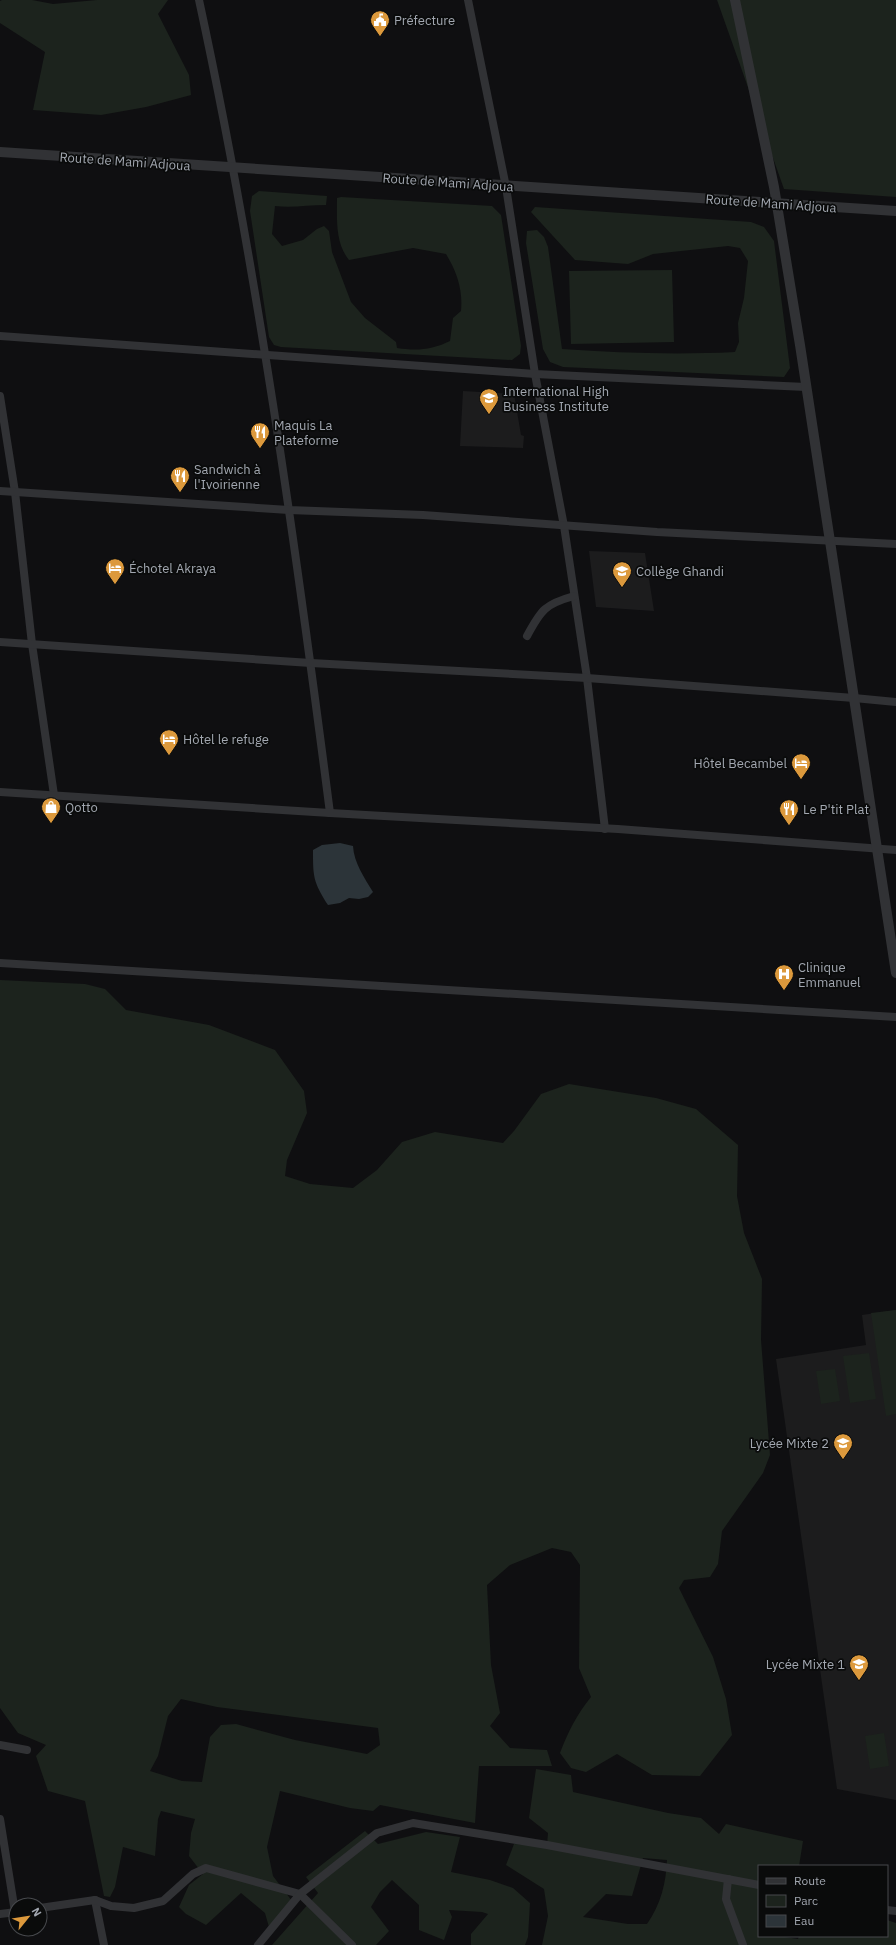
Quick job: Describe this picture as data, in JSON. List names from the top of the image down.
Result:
{
  "streets": {
    "street": ["Route de Mami Adjoua"]
  },
  "places": {
    "public building": ["Préfecture"],
    "school or university": [
      "International High Business Institute",
      "Collège Ghandi",
      "Lycée Mixte 2",
      "Lycée Mixte 1"
    ],
    "restaurant": ["Maquis La Plateforme", "Sandwich à l'Ivoirienne", "Le P'tit Plat"],
    "hotel": ["Échotel Akraya", "Hôtel le refuge", "Hôtel Becambel"],
    "shop": ["Qotto"],
    "hospital": ["Clinique Emmanuel"]
  },
  "legend": ["Route", "Parc", "Eau"],
  "north": "top right"
}
